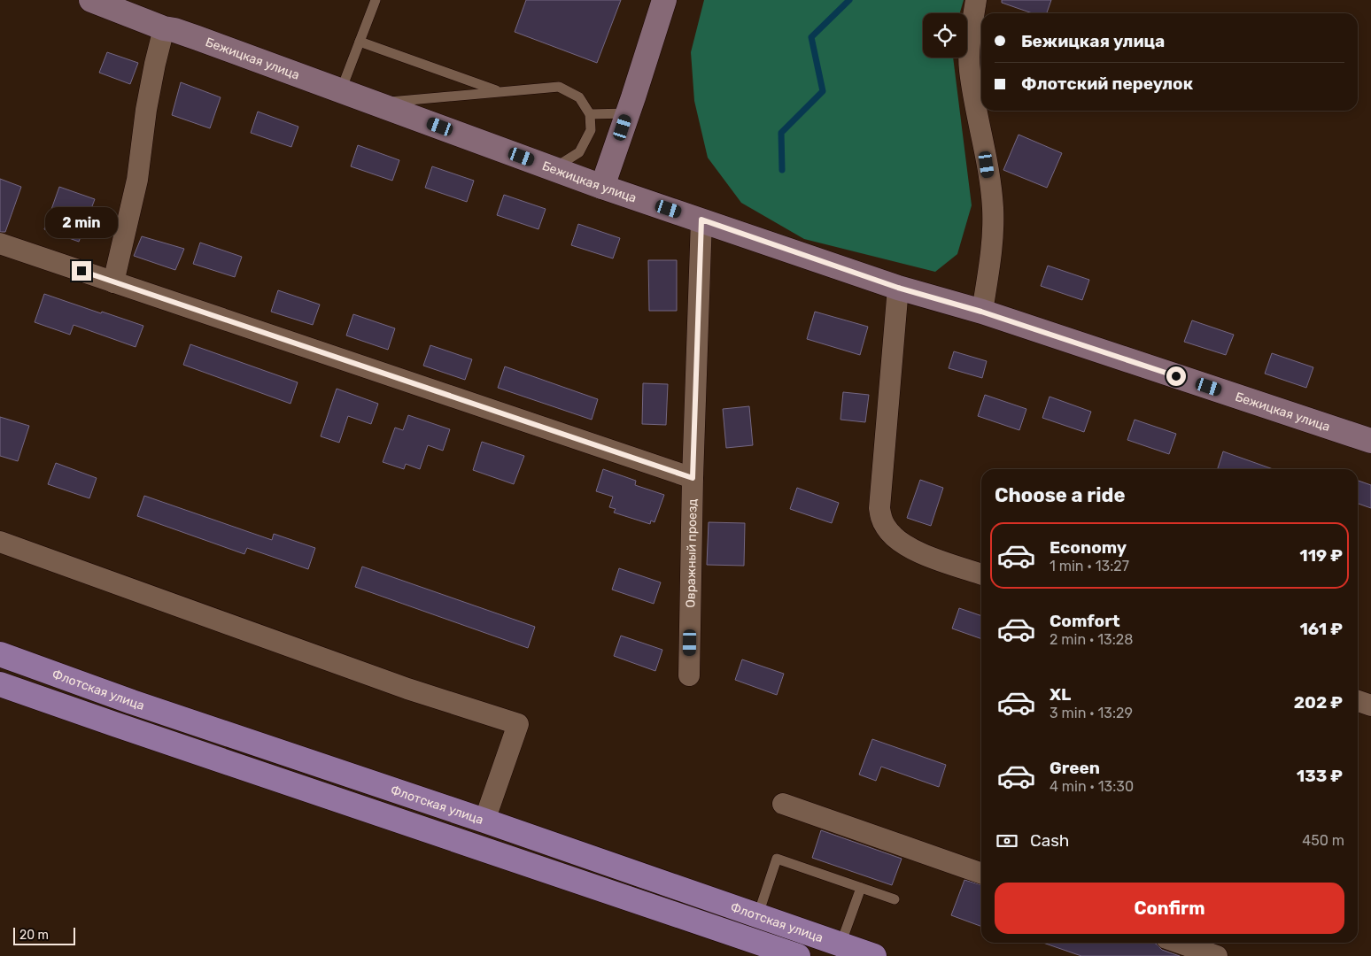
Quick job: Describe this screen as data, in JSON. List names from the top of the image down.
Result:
{
  "streets": {
    "main road": ["Флотская улица"],
    "street": ["Бежицкая улица", "Овражный проезд"]
  },
  "crossings": [
    ["Бежицкая улица", "Овражный проезд"]
  ],
  "scale_bar": "20 m",
  "page": {
    "banner": ["Бежицкая улица", "Флотский переулок"],
    "bubble": "2 min",
    "heading": "Choose a ride",
    "list": [
      {
        "name": "Economy",
        "note": "1 min · 13:27",
        "value": "119 ₽"
      },
      {
        "name": "Comfort",
        "note": "2 min · 13:28",
        "value": "161 ₽"
      },
      {
        "name": "XL",
        "note": "3 min · 13:29",
        "value": "202 ₽"
      },
      {
        "name": "Green",
        "note": "4 min · 13:30",
        "value": "133 ₽"
      }
    ],
    "pay": ["Cash", "450 m"],
    "buttons": "Confirm",
    "scale": "20 m"
  }
}
